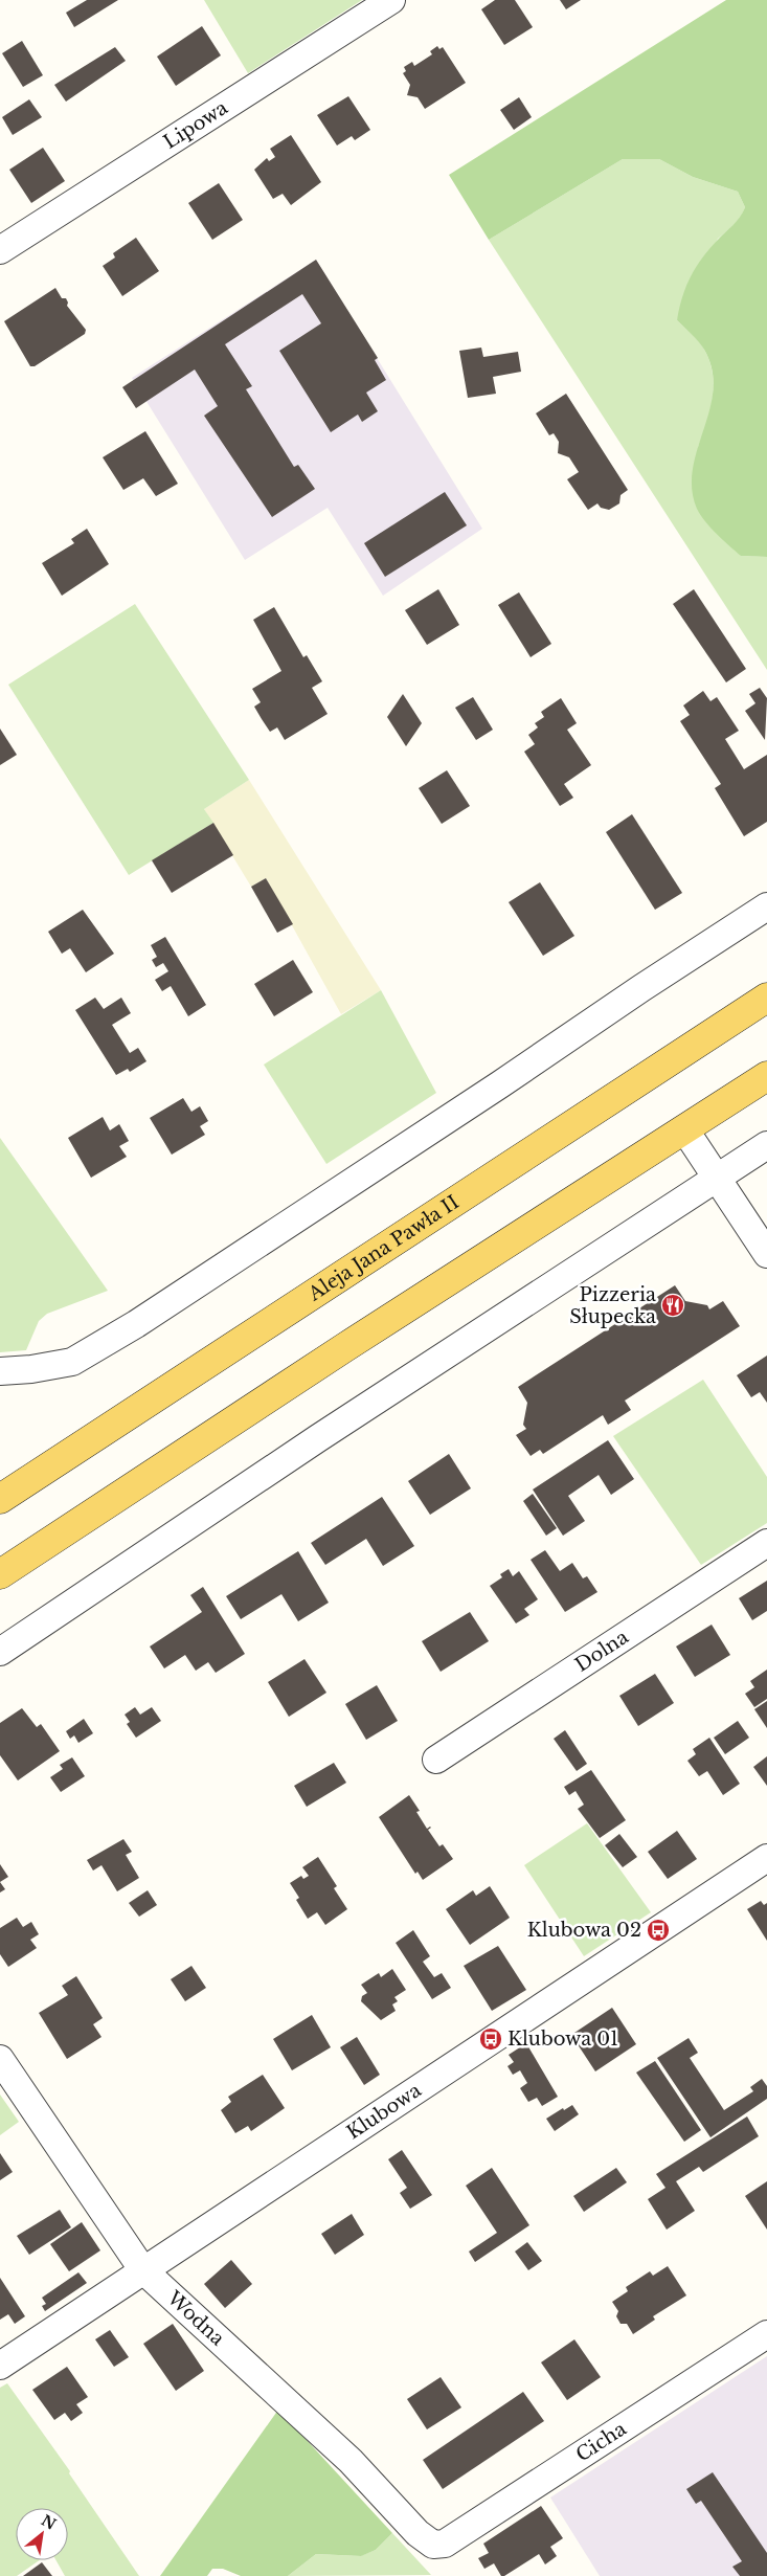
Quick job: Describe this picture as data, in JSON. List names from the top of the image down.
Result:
{
  "streets": {
    "main road": ["Aleja Jana Pawła II"],
    "street": [
      "Lipowa",
      "Dolna",
      "Klubowa",
      "Wodna",
      "Cicha"
    ]
  },
  "crossings": [
    ["Klubowa", "Wodna"],
    ["Wodna", "Cicha"]
  ],
  "places": {
    "restaurant": ["Pizzeria Słupecka"],
    "bus stop": ["Klubowa 02", "Klubowa 01"]
  },
  "north": "top right"
}
